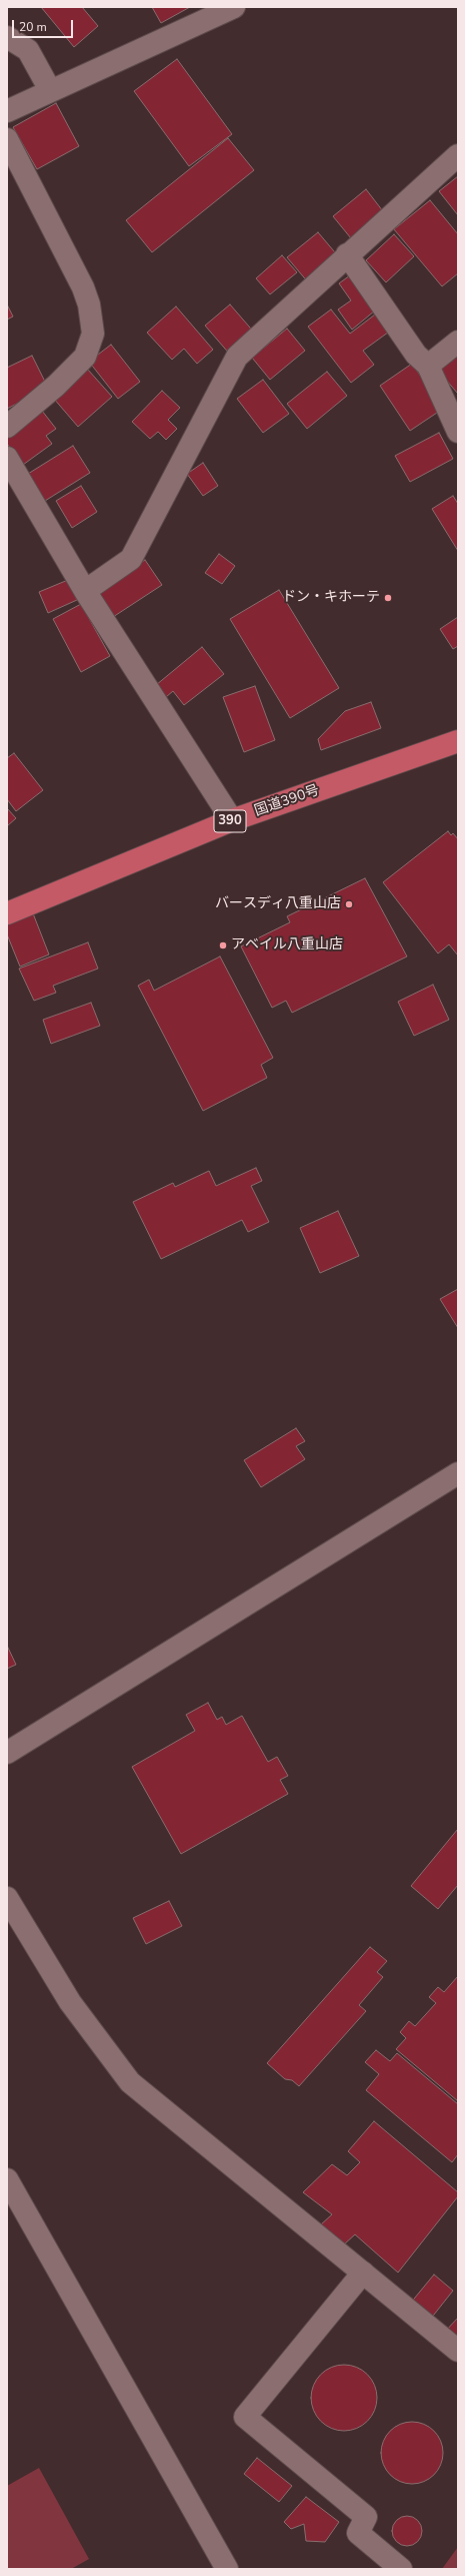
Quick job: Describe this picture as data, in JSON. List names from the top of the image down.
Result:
{
  "streets": {
    "highway": ["国道390号", "390"]
  },
  "places": ["ドン・キホーテ", "バースディ八重山店", "アベイル八重山店"],
  "scale_bar": "20 m"
}
